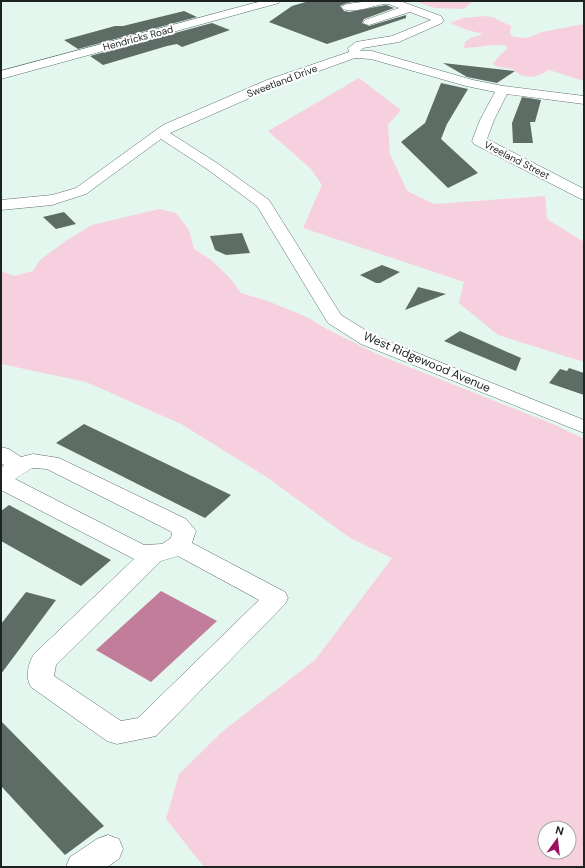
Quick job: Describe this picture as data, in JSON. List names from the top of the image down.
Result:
{
  "streets": {
    "street": [
      "Hendricks Road",
      "Sweetland Drive",
      "Vreeland Street",
      "West Ridgewood Avenue"
    ]
  },
  "crossings": [
    ["Sweetland Drive", "Vreeland Street"],
    ["Sweetland Drive", "West Ridgewood Avenue"]
  ],
  "north": "top"
}
